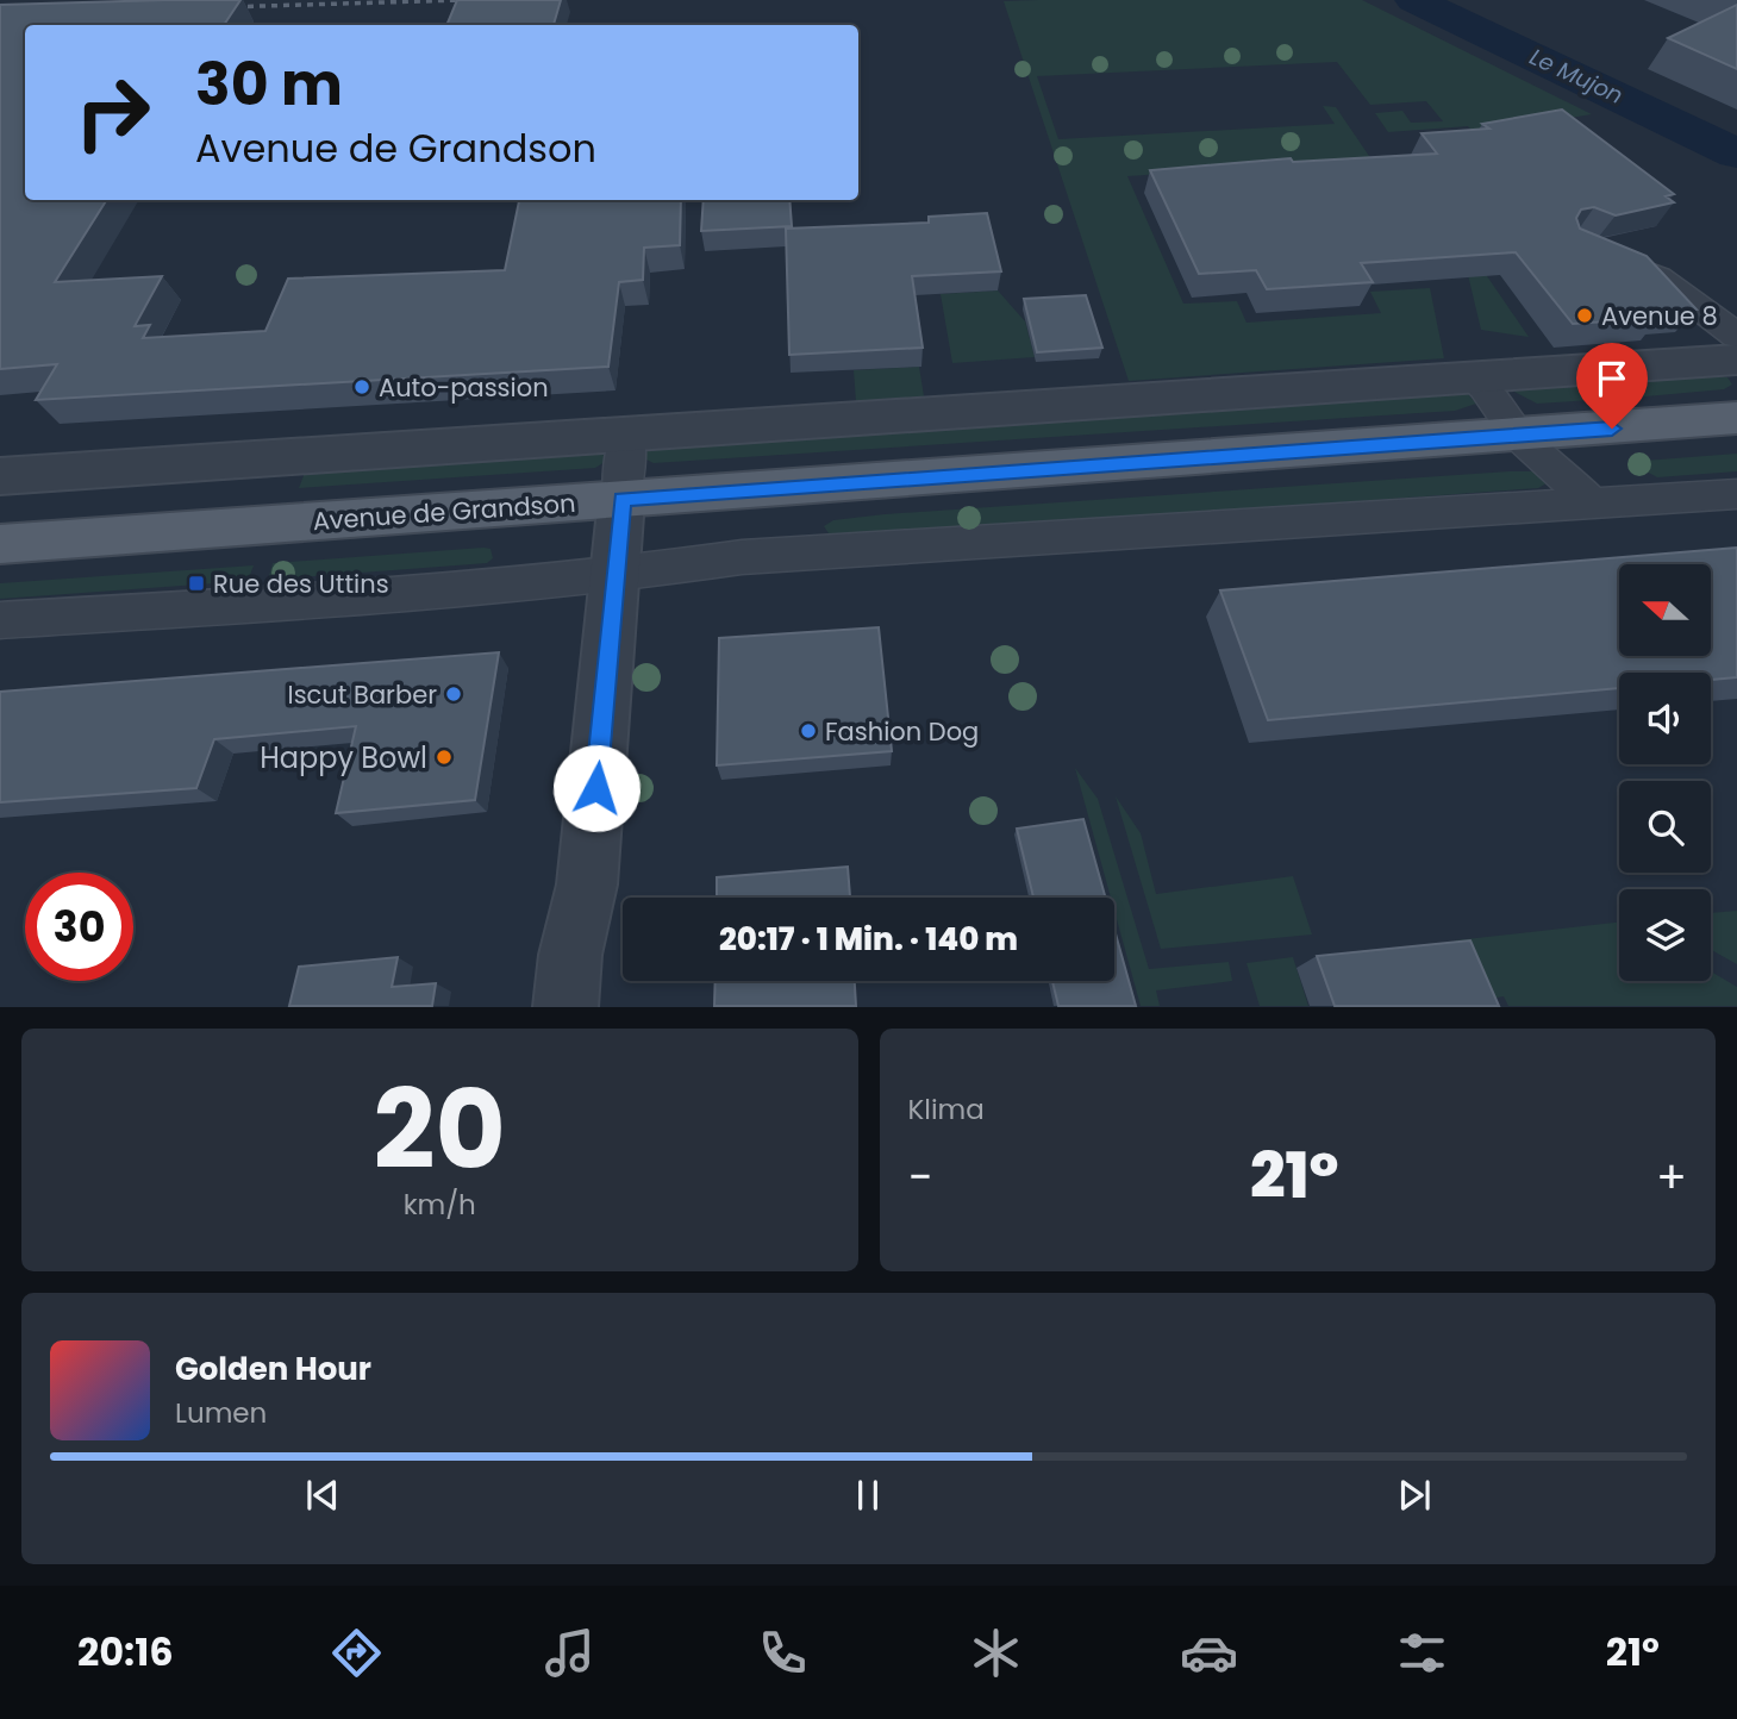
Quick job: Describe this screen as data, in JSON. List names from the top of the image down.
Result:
{
  "streets": {
    "main road": ["Avenue de Grandson"]
  },
  "water": ["Le Mujon"],
  "places": {
    "other": [
      "Avenue 8",
      "Auto-passion",
      "Iscut Barber",
      "Fashion Dog",
      "Happy Bowl"
    ],
    "transit": ["Rue des Uttins"]
  },
  "north": "left",
  "page": {
    "turn": ["30 m", "Avenue de Grandson"],
    "limit": "30",
    "trip": "20:17 · 1 Min. · 140 m",
    "tile": [
      ["20", "km/h"],
      "Klima"
    ],
    "heat": ["−", "21°", "+"],
    "song": ["Golden Hour", "Lumen"],
    "tabs": ["20:16", "21°"]
  }
}
